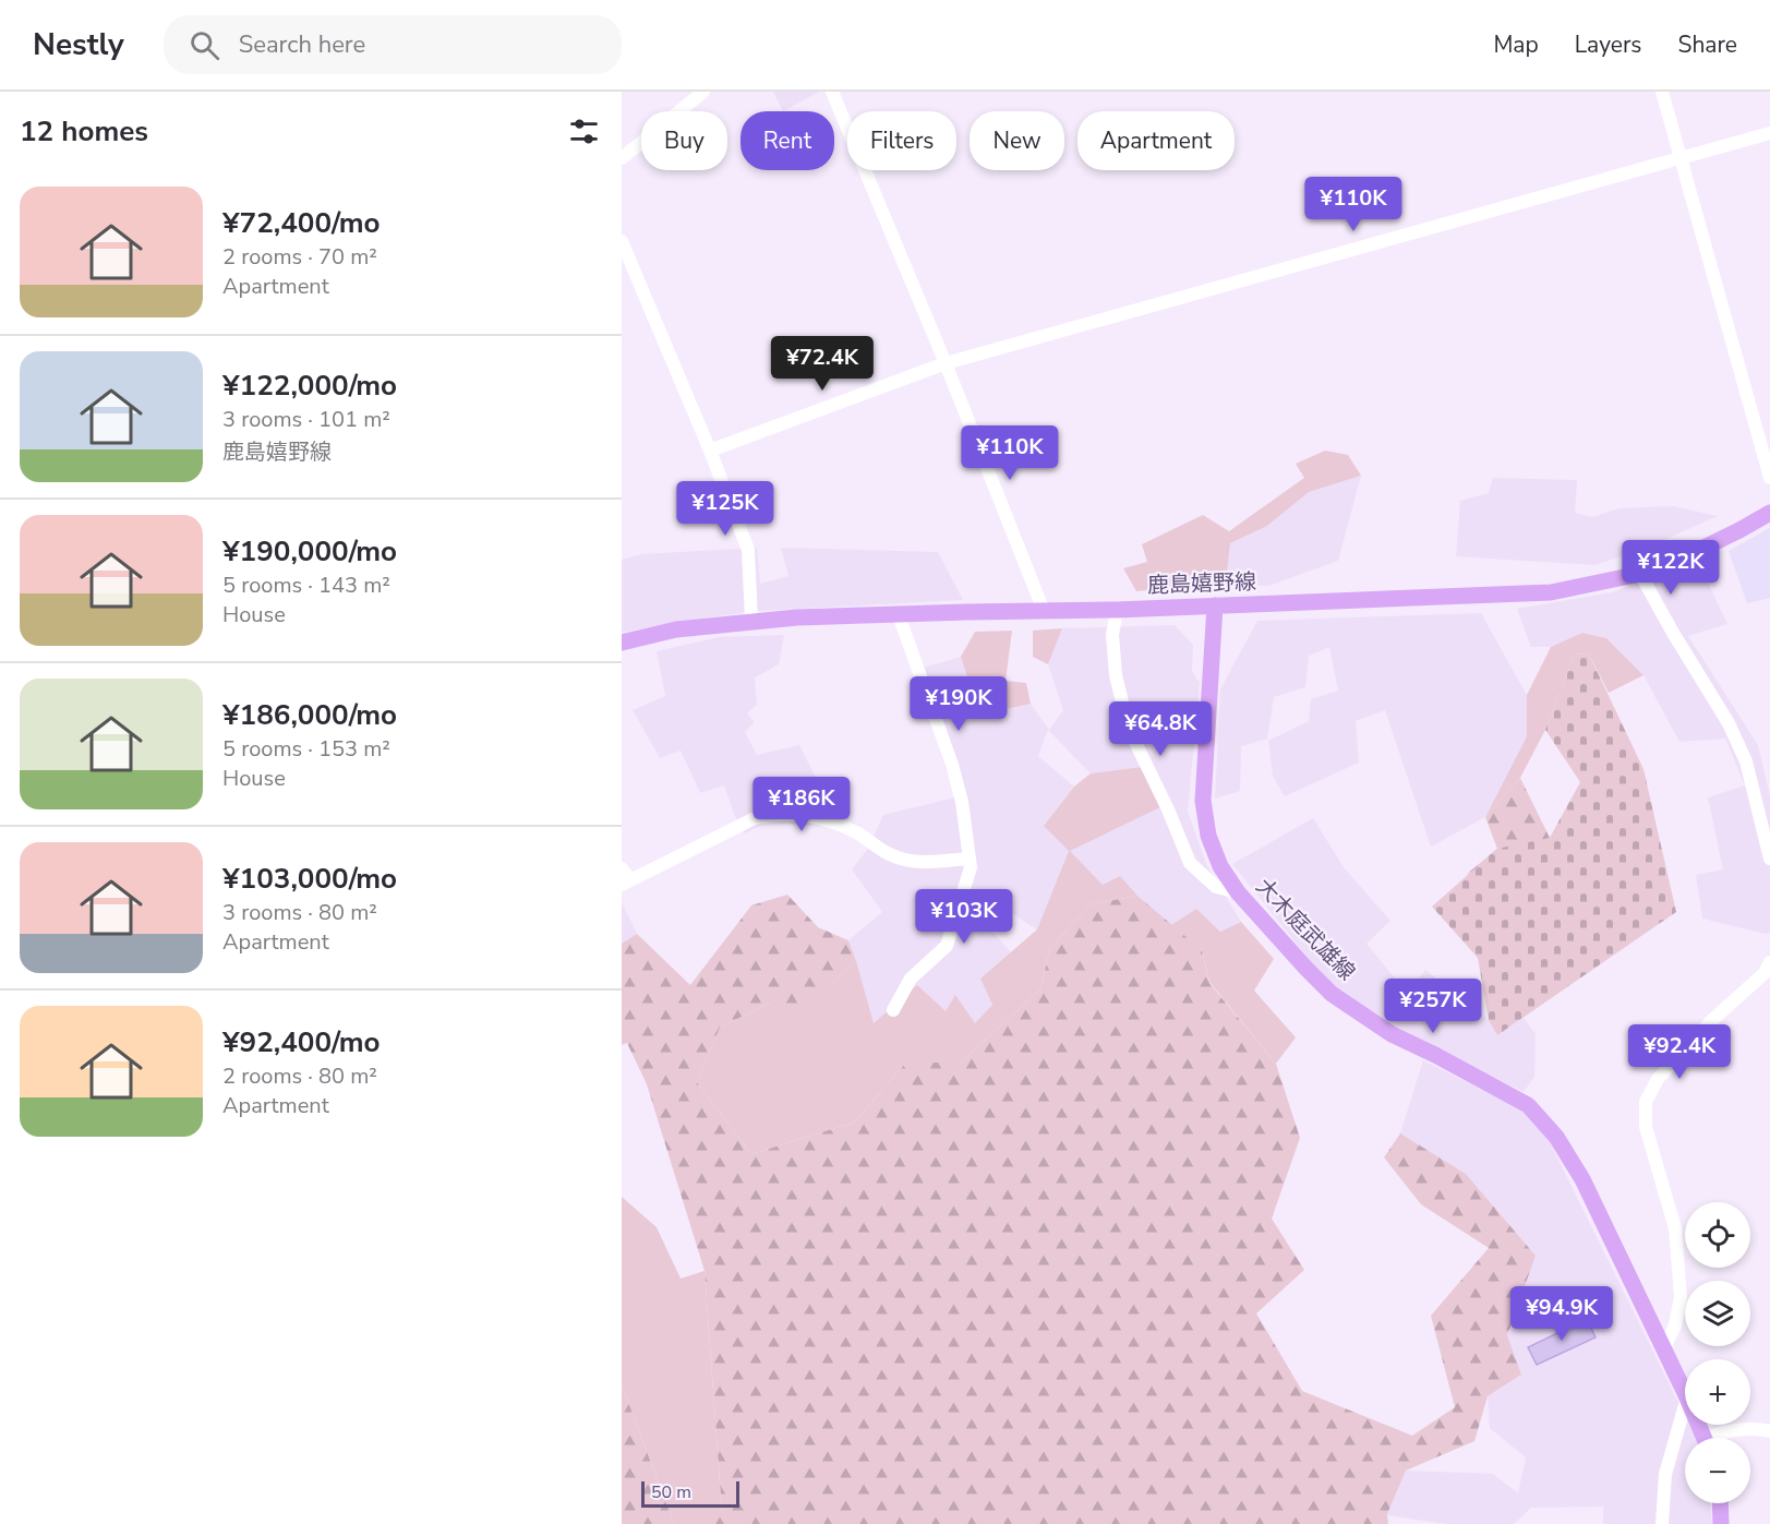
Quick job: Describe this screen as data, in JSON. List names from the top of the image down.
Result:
{
  "streets": {
    "main road": ["鹿島嬉野線", "大木庭武雄線"]
  },
  "crossings": [
    ["鹿島嬉野線", "大木庭武雄線"]
  ],
  "scale_bar": "50 m",
  "page": {
    "header": "Nestly",
    "search": "Search here",
    "nav": ["Map", "Layers", "Share"],
    "heading": "12 homes",
    "chip": [
      "Buy",
      "Rent",
      "Filters",
      "New",
      "Apartment"
    ],
    "list": [
      {
        "name": "¥72,400/mo",
        "note": "2 rooms · 70 m² · Apartment"
      },
      {
        "name": "¥122,000/mo",
        "note": "3 rooms · 101 m² · 鹿島嬉野線"
      },
      {
        "name": "¥190,000/mo",
        "note": "5 rooms · 143 m² · House"
      },
      {
        "name": "¥186,000/mo",
        "note": "5 rooms · 153 m² · House"
      },
      {
        "name": "¥103,000/mo",
        "note": "3 rooms · 80 m² · Apartment"
      },
      {
        "name": "¥92,400/mo",
        "note": "2 rooms · 80 m² · Apartment"
      }
    ],
    "price": [
      "¥110K",
      "¥72.4K",
      "¥110K",
      "¥125K",
      "¥122K",
      "¥190K",
      "¥64.8K",
      "¥186K",
      "¥103K",
      "¥257K",
      "¥92.4K",
      "¥94.9K"
    ],
    "map_buttons": ["+", "−"],
    "scale": "50 m"
  }
}
